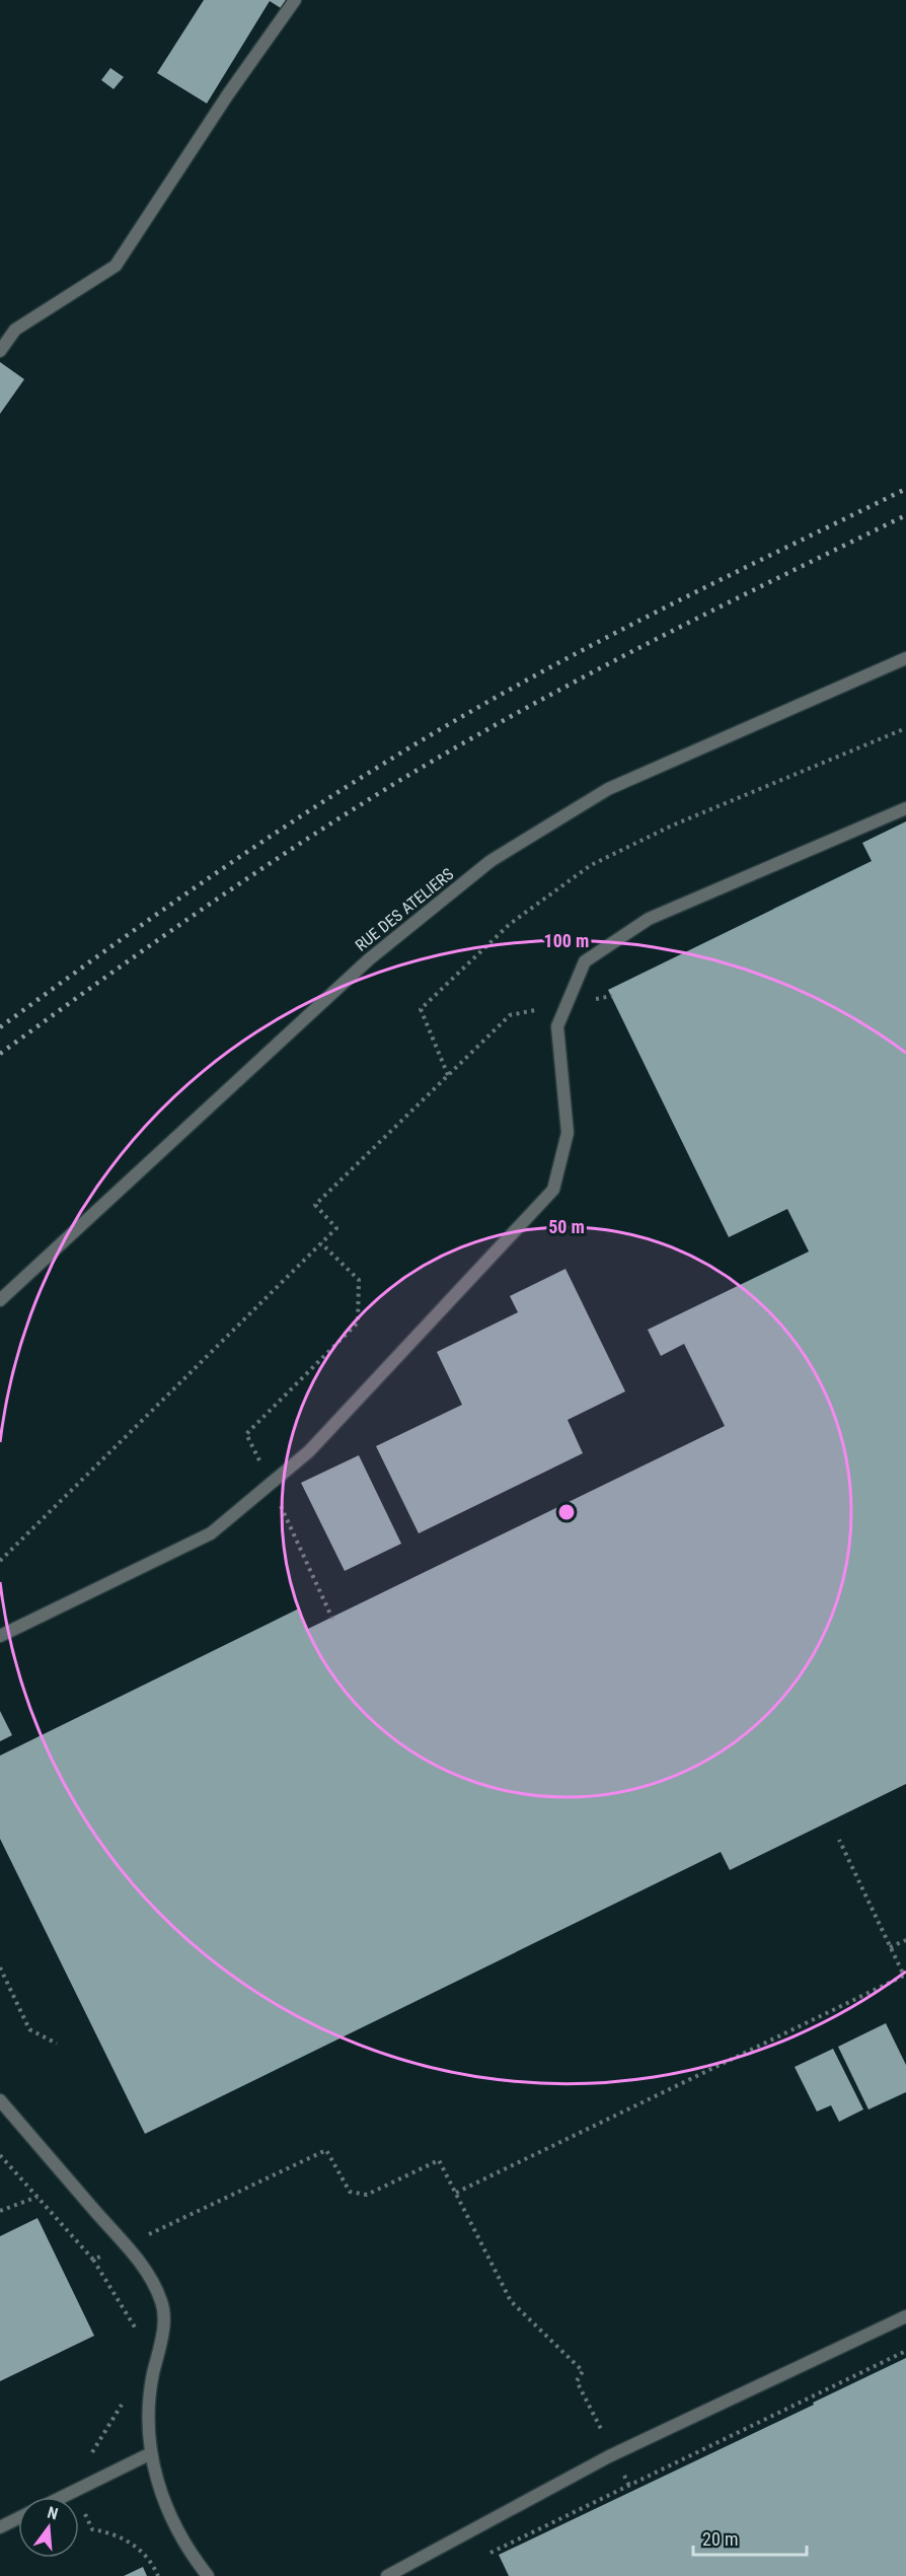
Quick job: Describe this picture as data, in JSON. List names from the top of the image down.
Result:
{
  "streets": {
    "street": ["RUE DES ATELIERS"]
  },
  "scale_bar": "20 m",
  "north": "top",
  "rings": ["100 m", "50 m"]
}
